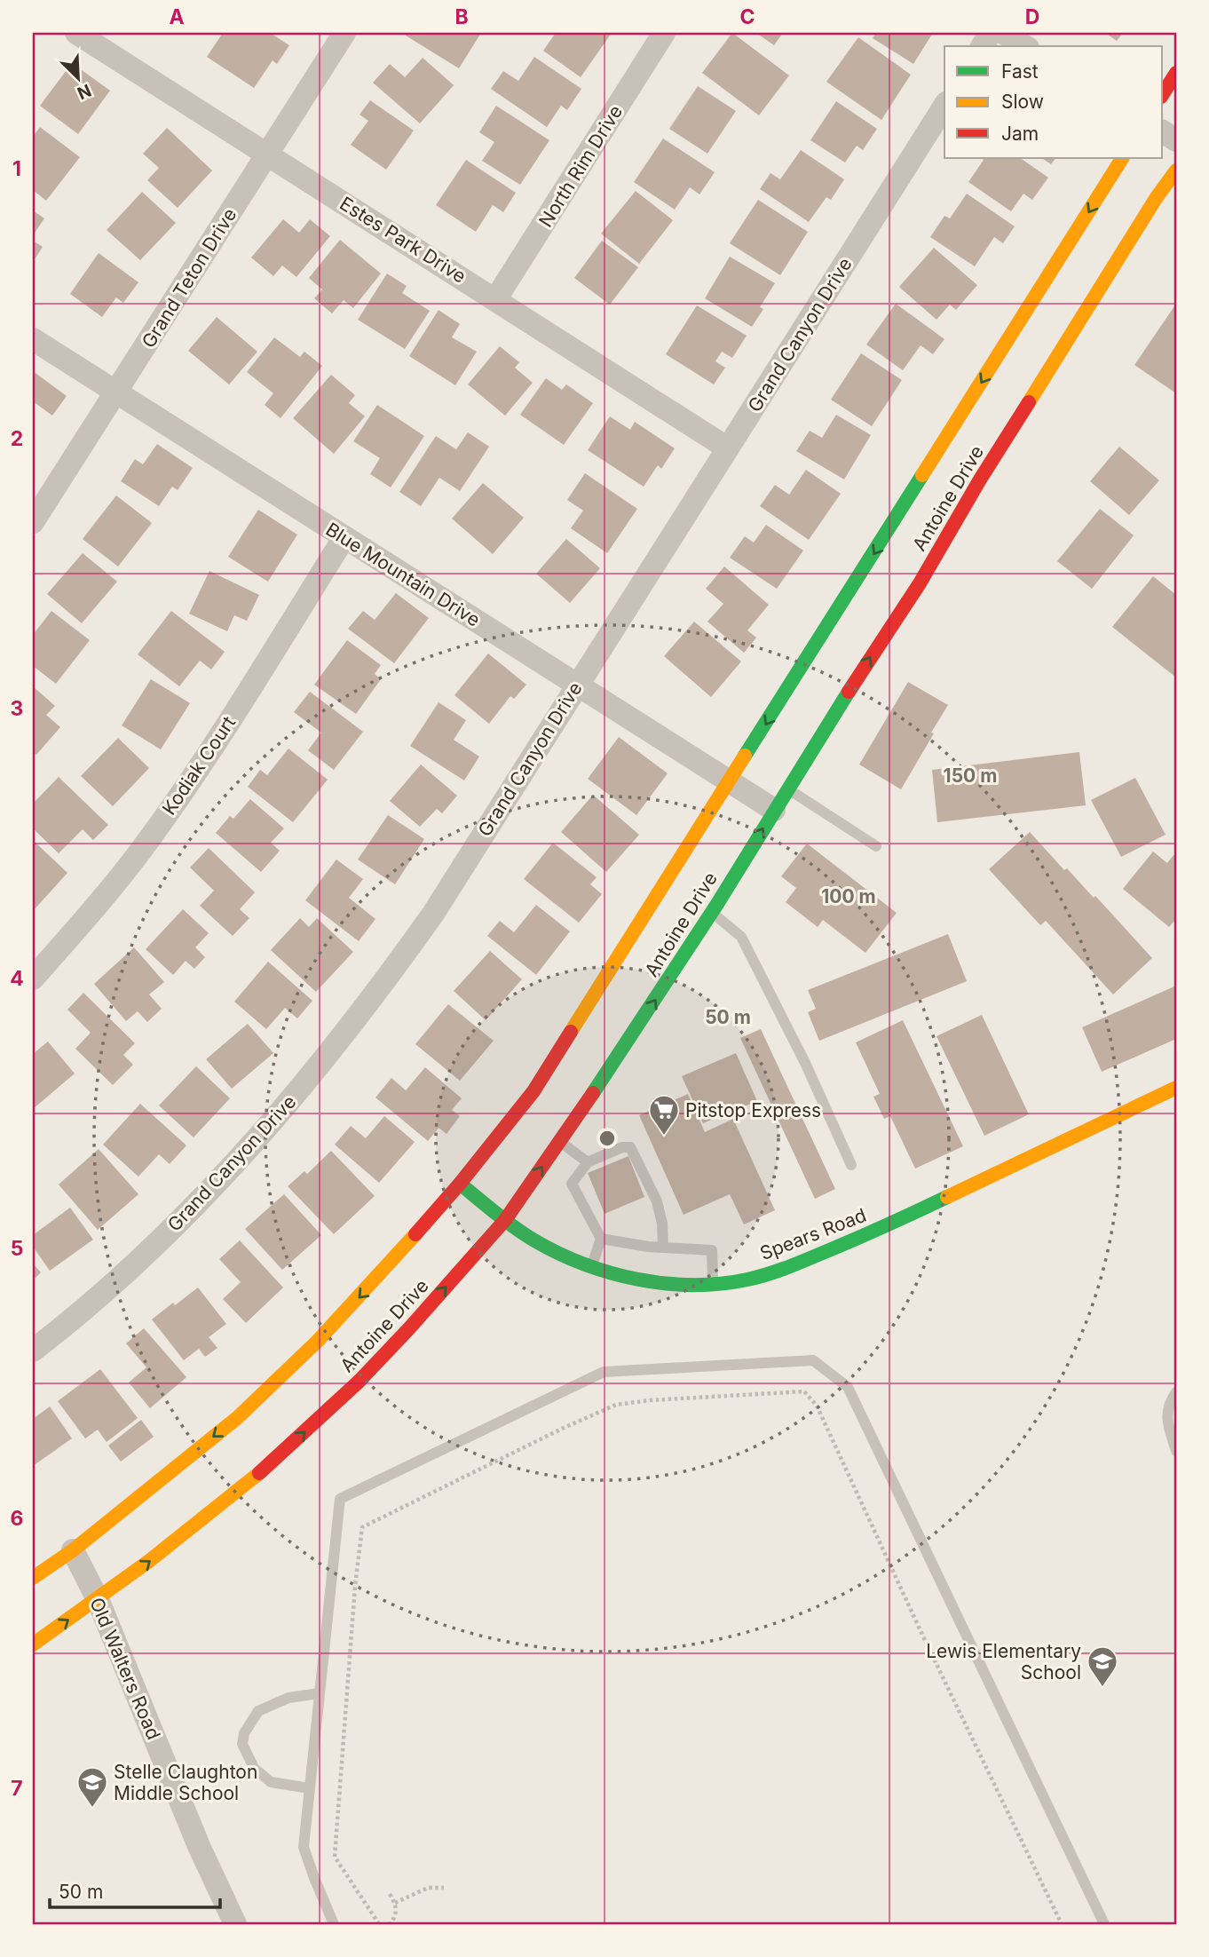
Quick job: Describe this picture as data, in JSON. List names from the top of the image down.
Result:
{
  "streets": {
    "main road": ["Antoine Drive", "Spears Road"],
    "street": [
      "North Rim Drive",
      "Estes Park Drive",
      "Grand Teton Drive",
      "Grand Canyon Drive",
      "Blue Mountain Drive",
      "Kodiak Court",
      "Old Walters Road"
    ]
  },
  "crossings": [
    ["North Rim Drive", "Estes Park Drive"],
    ["Estes Park Drive", "Grand Teton Drive"],
    ["Estes Park Drive", "Grand Canyon Drive"],
    ["Grand Teton Drive", "Blue Mountain Drive"],
    ["Grand Canyon Drive", "Blue Mountain Drive"],
    ["Antoine Drive", "Blue Mountain Drive"],
    ["Antoine Drive", "Spears Road"],
    ["Antoine Drive", "Old Walters Road"],
    ["Blue Mountain Drive", "Kodiak Court"]
  ],
  "places": {
    "supermarket": ["Pitstop Express"],
    "school or university": ["Lewis Elementary School", "Stelle Claughton Middle School"]
  },
  "legend": ["Fast", "Slow", "Jam"],
  "scale_bar": "50 m",
  "north": "bottom right",
  "grid": {
    "columns": [
      "A",
      "B",
      "C",
      "D"
    ],
    "rows": [
      "1",
      "2",
      "3",
      "4",
      "5",
      "6",
      "7"
    ]
  },
  "rings": ["150 m", "100 m", "50 m"]
}
